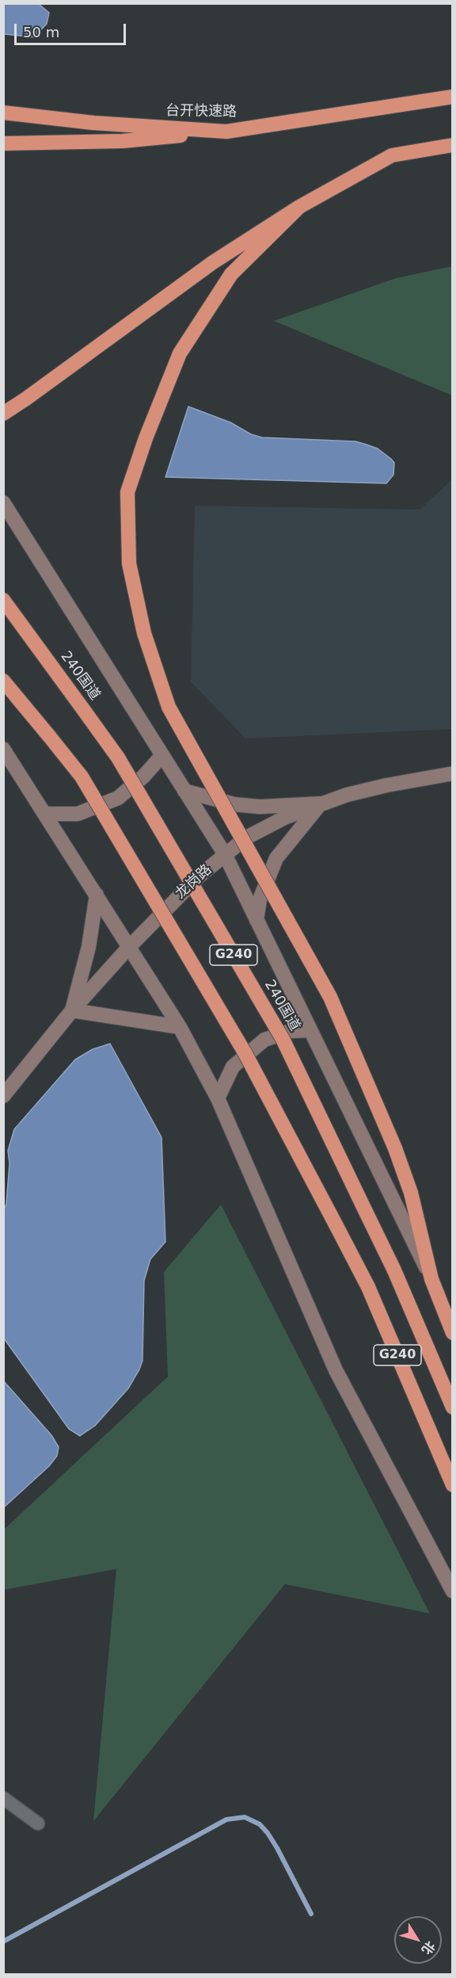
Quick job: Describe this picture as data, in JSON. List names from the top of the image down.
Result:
{
  "streets": {
    "highway": ["台开快速路", "240国道", "G240"],
    "main road": ["龙岗路"]
  },
  "scale_bar": "50 m",
  "north": "bottom right"
}
